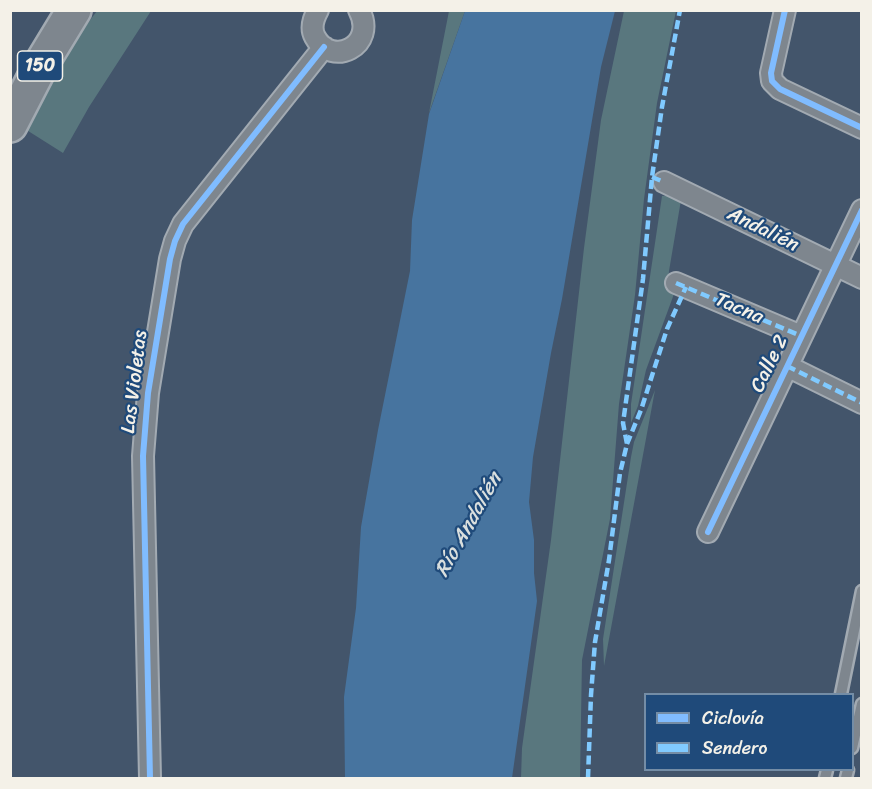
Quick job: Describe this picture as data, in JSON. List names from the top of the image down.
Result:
{
  "streets": {
    "highway": ["150"],
    "street": [
      "Andalién",
      "Tacna",
      "Calle 2",
      "Las Violetas"
    ]
  },
  "crossings": [
    ["Andalién", "Calle 2"],
    ["Tacna", "Calle 2"]
  ],
  "water": ["Río Andalién"],
  "legend": ["Ciclovía", "Sendero"]
}
